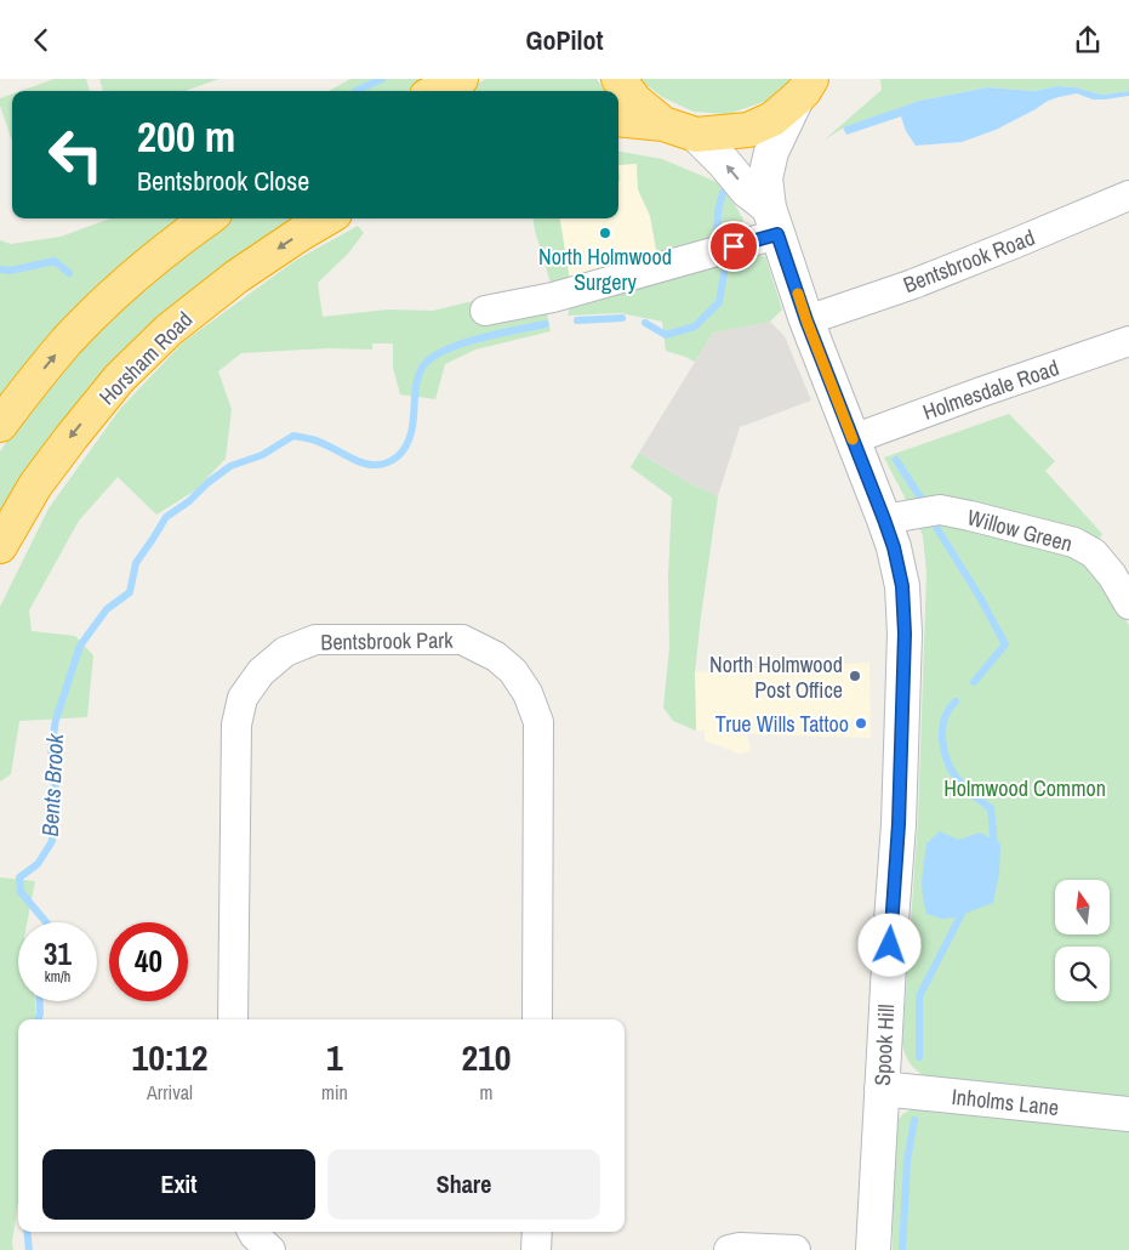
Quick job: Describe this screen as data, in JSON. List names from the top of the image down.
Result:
{
  "streets": {
    "highway": ["Horsham Road"],
    "street": [
      "Bentsbrook Road",
      "Holmesdale Road",
      "Willow Green",
      "Bentsbrook Park",
      "Spook Hill",
      "Inholms Lane"
    ]
  },
  "crossings": [
    ["Bentsbrook Road", "Spook Hill"],
    ["Holmesdale Road", "Spook Hill"],
    ["Willow Green", "Spook Hill"],
    ["Spook Hill", "Inholms Lane"]
  ],
  "water": ["Bents Brook"],
  "parks": ["Holmwood Common"],
  "places": ["North Holmwood Surgery", "North Holmwood Post Office", "True Wills Tattoo"],
  "north": "top",
  "page": {
    "header": "GoPilot",
    "turn": ["200 m", "Bentsbrook Close"],
    "speed": "31 km/h",
    "limit": "40",
    "eta": [
      "10:12",
      "Arrival",
      "1",
      "min",
      "210",
      "m"
    ],
    "buttons": ["Exit", "Share"]
  }
}
